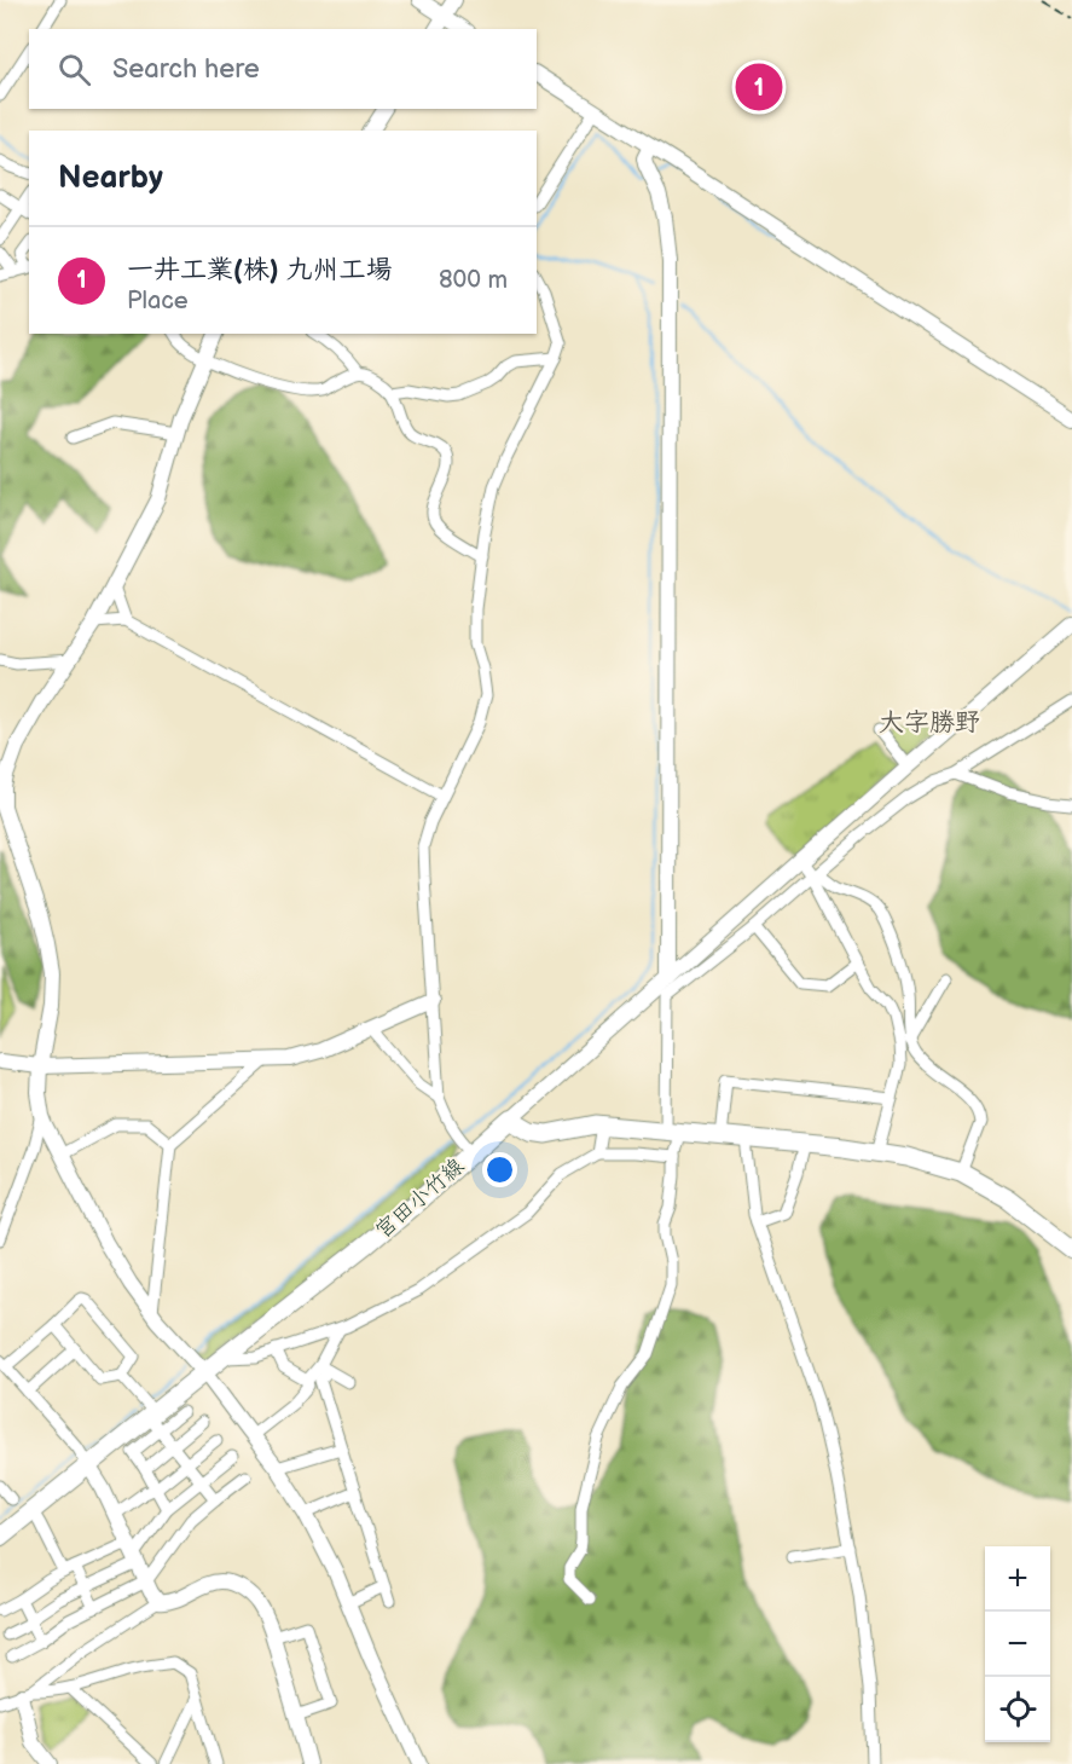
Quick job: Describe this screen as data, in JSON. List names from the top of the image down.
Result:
{
  "streets": {
    "main road": ["宮田小竹線"]
  },
  "districts": ["大字勝野"],
  "page": {
    "search": "Search here",
    "pins": "1",
    "heading": "Nearby",
    "list": [
      {
        "mark": "1",
        "name": "一井工業(株) 九州工場",
        "note": "Place",
        "value": "800 m"
      }
    ],
    "map_buttons": ["+", "−"]
  }
}
